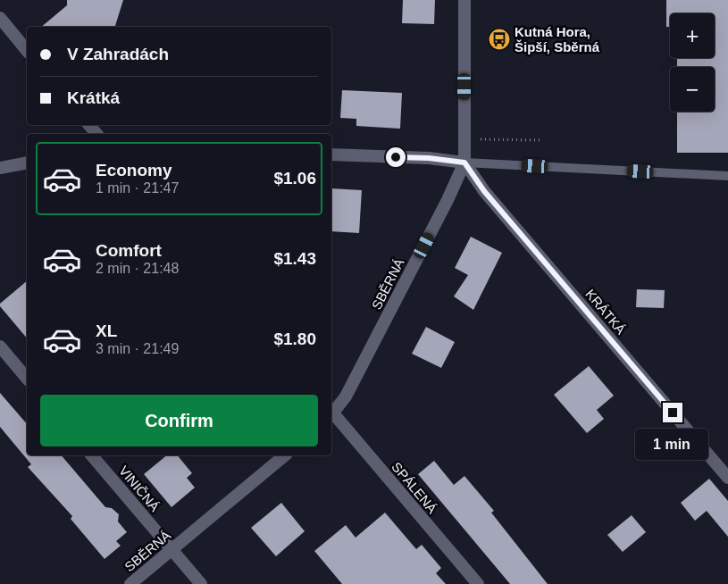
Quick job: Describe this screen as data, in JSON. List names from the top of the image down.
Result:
{
  "streets": {
    "street": [
      "SBĚRNÁ",
      "KRÁTKÁ",
      "SPÁLENÁ",
      "VINIČNÁ"
    ]
  },
  "crossings": [
    ["SBĚRNÁ", "KRÁTKÁ"],
    ["SBĚRNÁ", "VINIČNÁ"]
  ],
  "places": {
    "bus stop": ["Kutná Hora, Šipší, Sběrná"]
  },
  "page": {
    "map_buttons": ["+", "−"],
    "banner": ["V Zahradách", "Krátká"],
    "list": [
      {
        "name": "Economy",
        "note": "1 min · 21:47",
        "value": "$1.06"
      },
      {
        "name": "Comfort",
        "note": "2 min · 21:48",
        "value": "$1.43"
      },
      {
        "name": "XL",
        "note": "3 min · 21:49",
        "value": "$1.80"
      }
    ],
    "buttons": "Confirm",
    "bubble": "1 min"
  }
}
